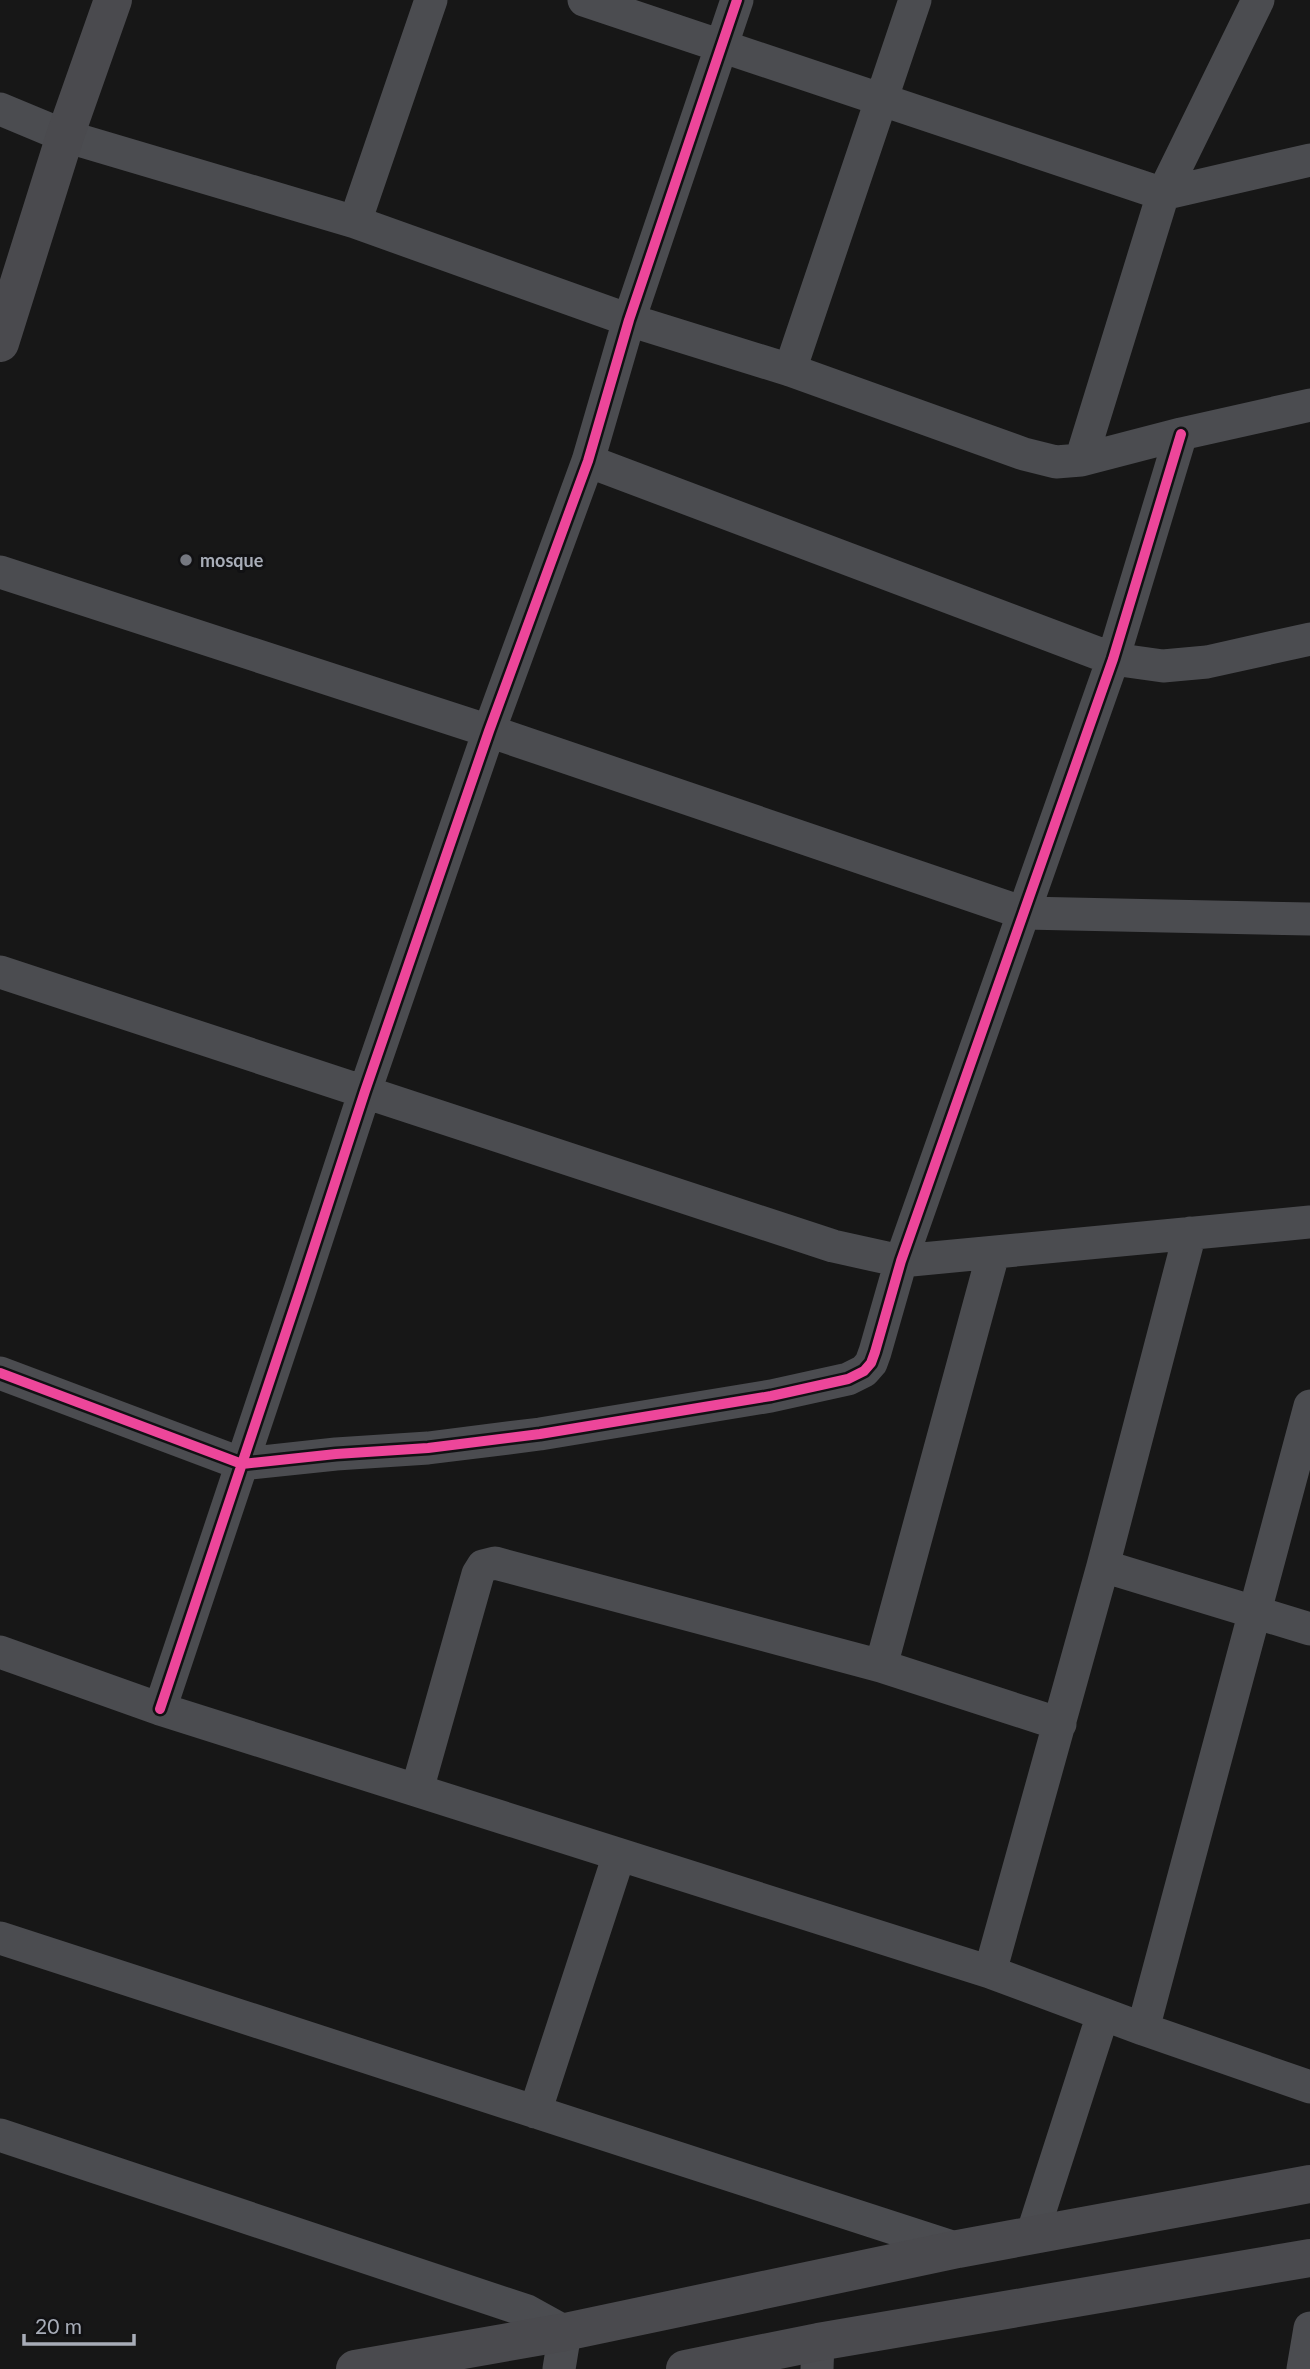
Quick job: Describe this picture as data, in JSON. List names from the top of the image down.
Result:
{
  "places": ["mosque"],
  "scale_bar": "20 m"
}
